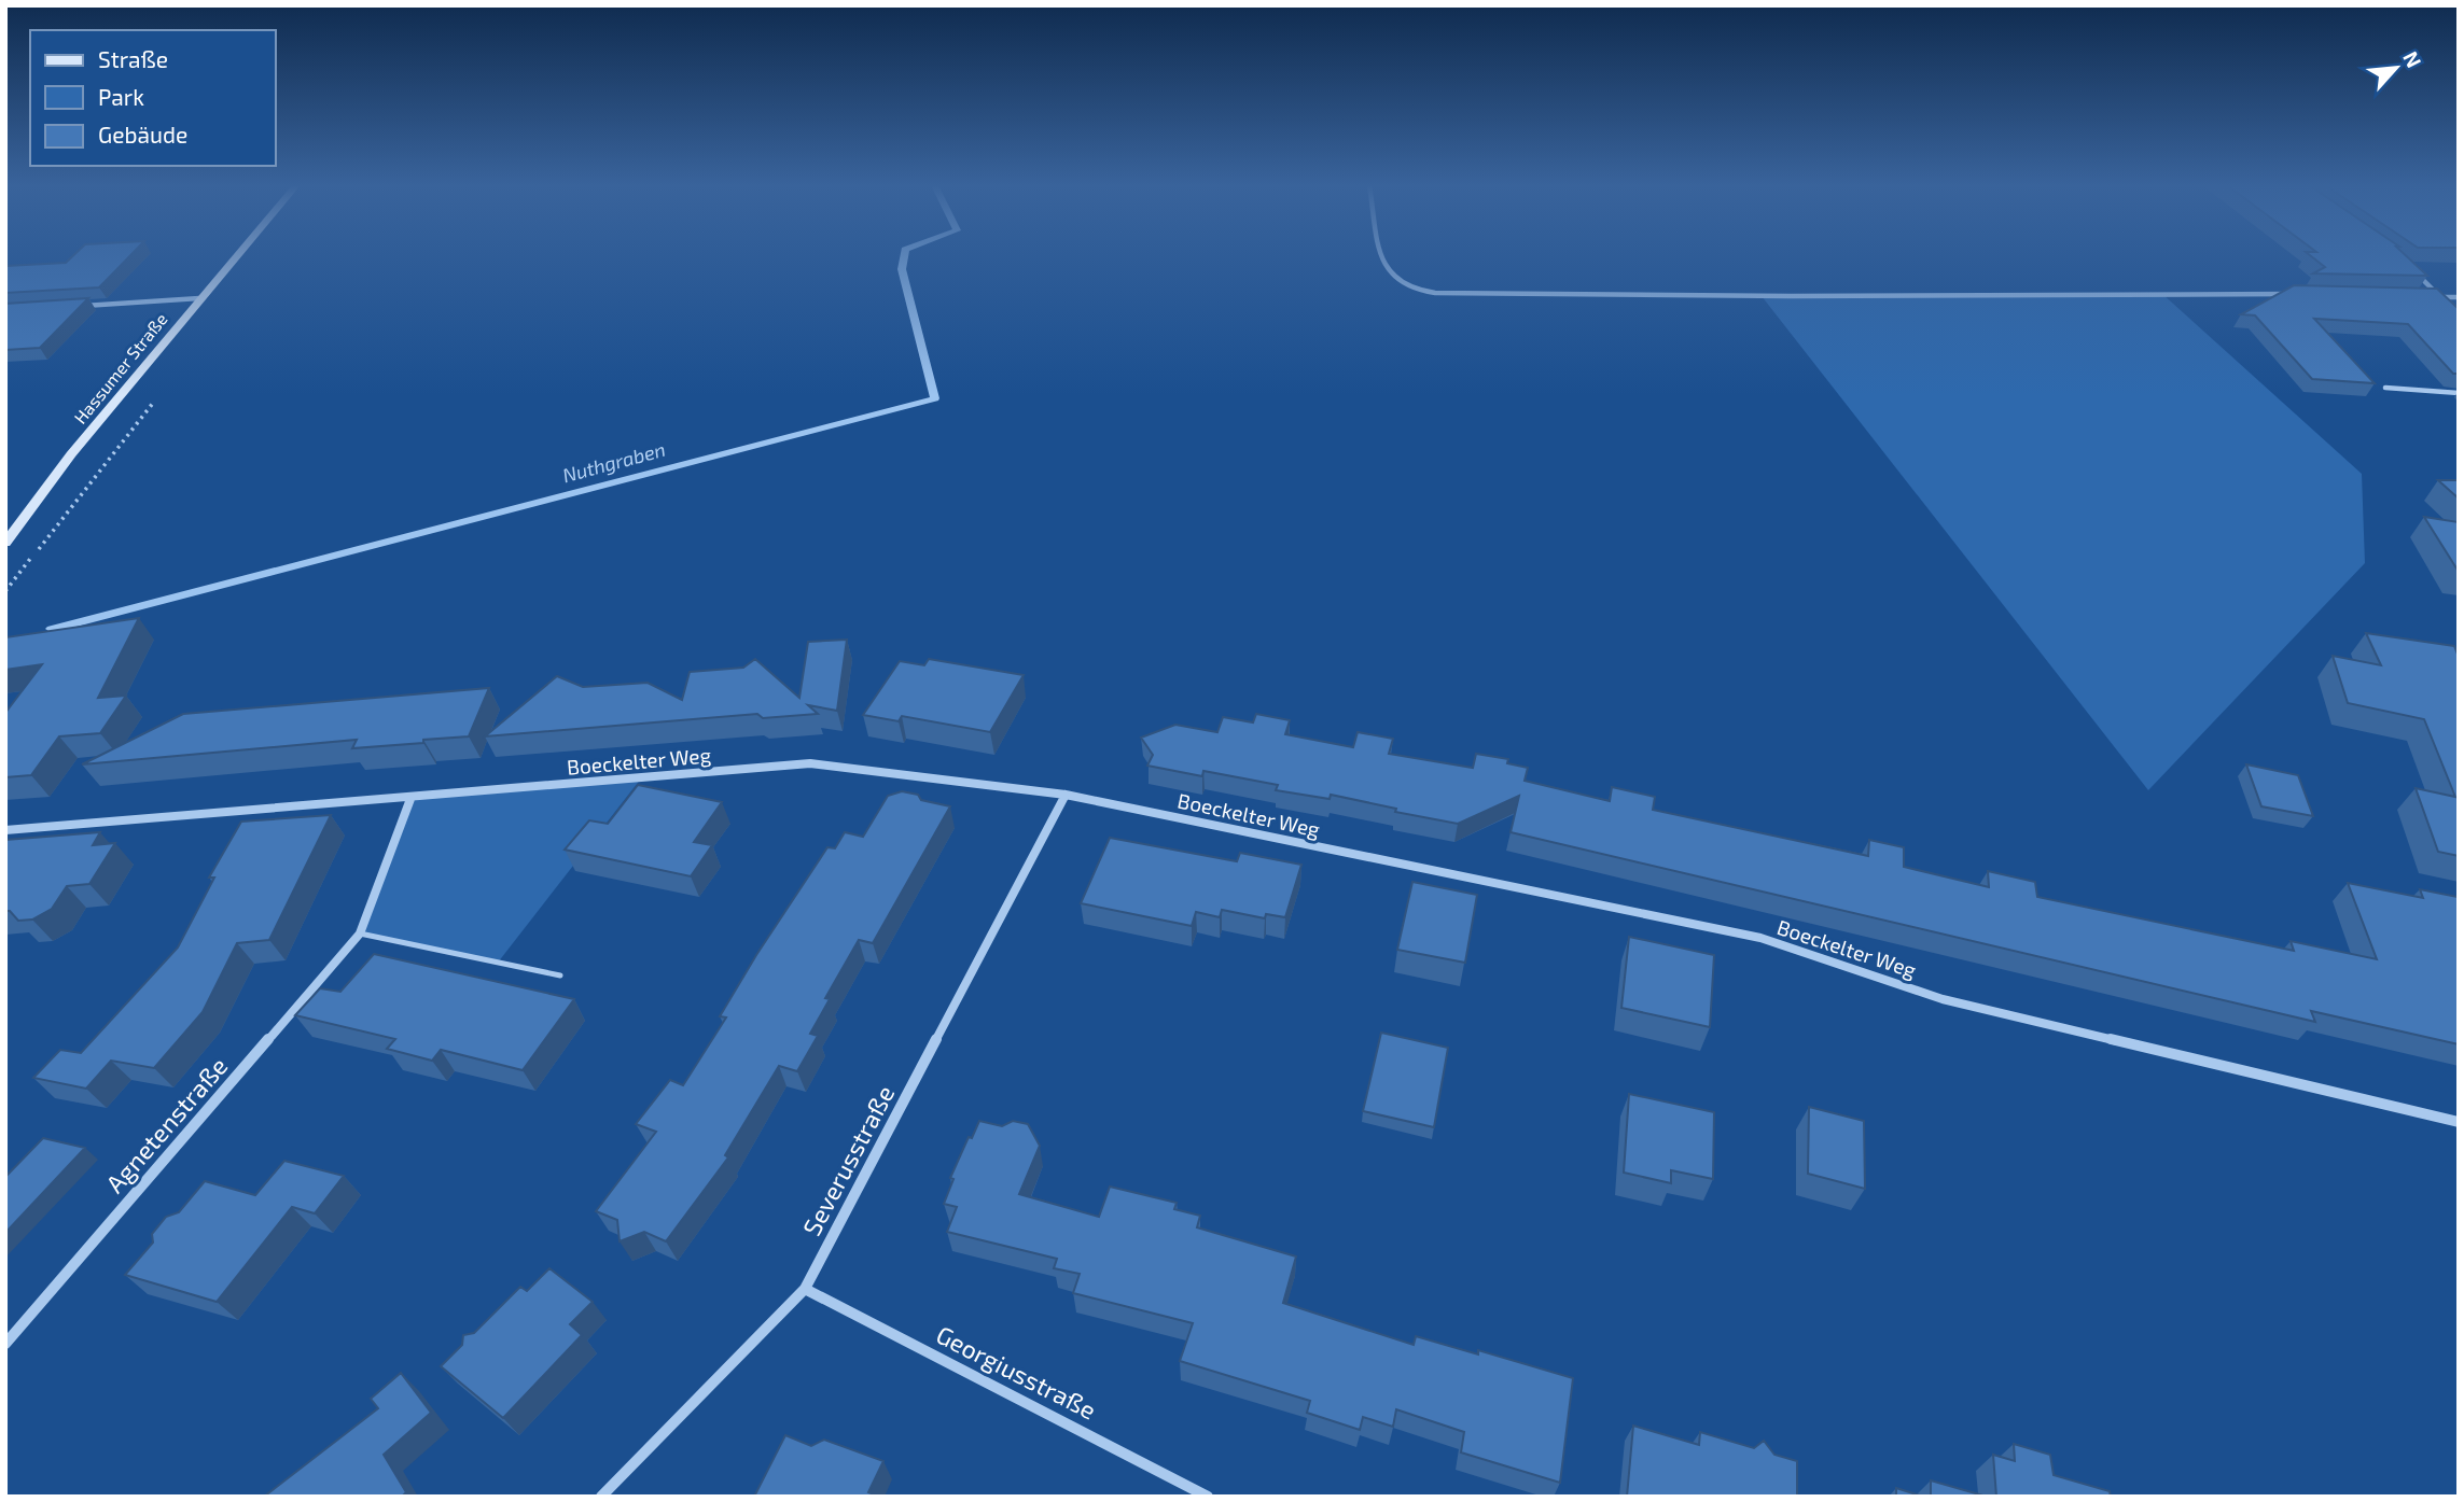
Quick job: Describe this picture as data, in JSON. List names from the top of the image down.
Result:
{
  "streets": {
    "street": [
      "Hassumer Straße",
      "Boeckelter Weg",
      "Agnetenstraße",
      "Severusstraße",
      "Georgiusstraße"
    ]
  },
  "crossings": [
    ["Boeckelter Weg", "Agnetenstraße"],
    ["Boeckelter Weg", "Severusstraße"],
    ["Severusstraße", "Georgiusstraße"]
  ],
  "water": ["Nuthgraben"],
  "legend": ["Straße", "Park", "Gebäude"],
  "north": "top right"
}
